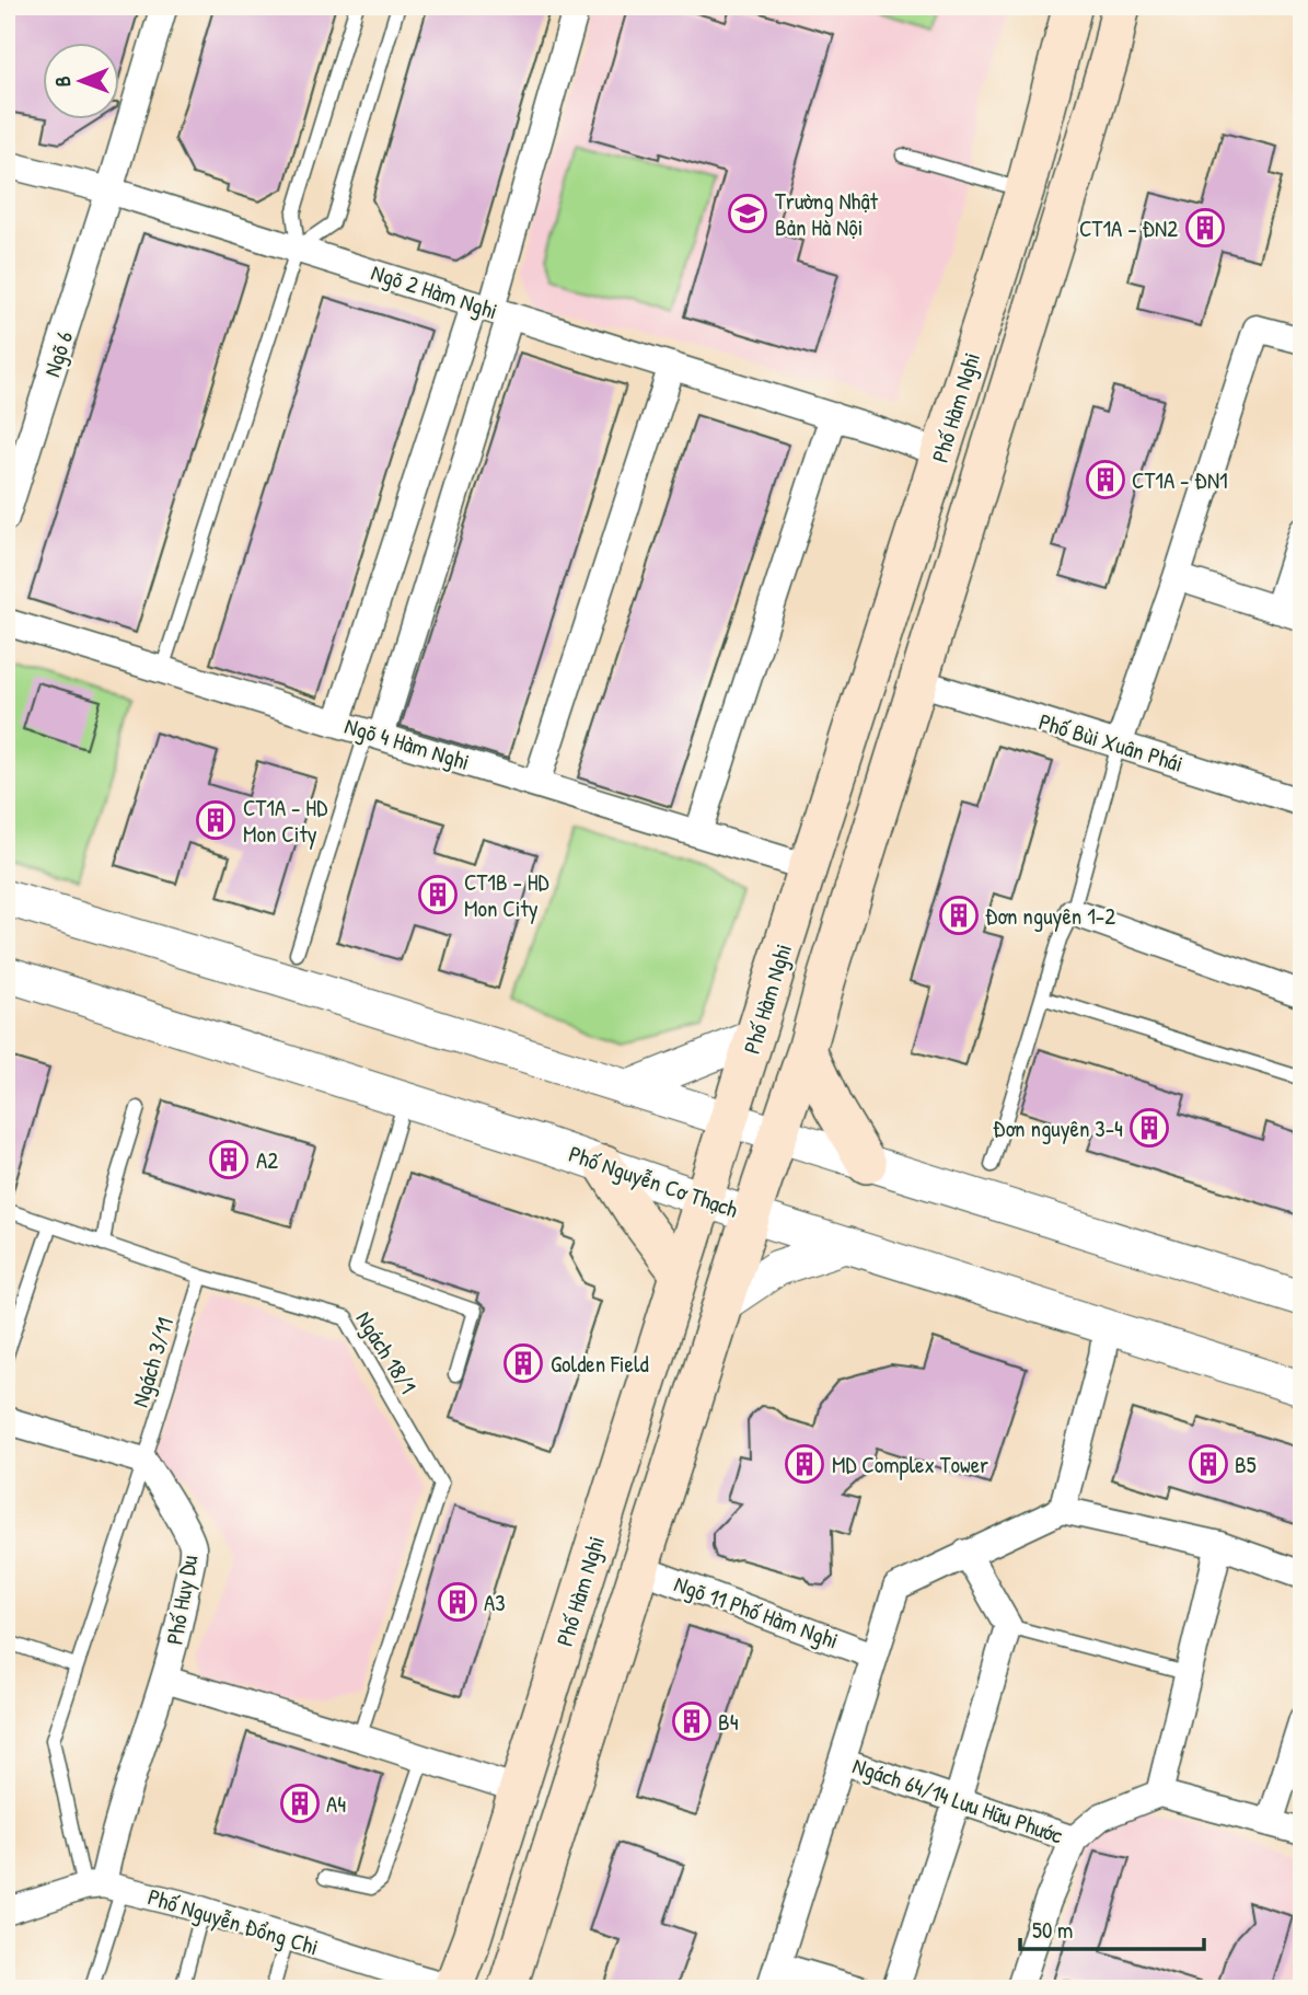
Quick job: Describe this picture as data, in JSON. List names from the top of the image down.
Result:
{
  "streets": {
    "main road": ["Phố Hàm Nghi"],
    "street": [
      "Ngõ 2 Hàm Nghi",
      "Ngõ 6",
      "Phố Bùi Xuân Phái",
      "Ngõ 4 Hàm Nghi",
      "Phố Nguyễn Cơ Thạch",
      "Phố Huy Du",
      "Ngõ 11 Phố Hàm Nghi",
      "Ngách 64/14 Lưu Hữu Phước",
      "Phố Nguyễn Đổng Chi"
    ],
    "lane": ["Ngách 18/1", "Ngách 3/11"]
  },
  "crossings": [
    ["Ngõ 2 Hàm Nghi", "Ngõ 6"],
    ["Ngõ 2 Hàm Nghi", "Phố Hàm Nghi"],
    ["Phố Hàm Nghi", "Phố Bùi Xuân Phái"],
    ["Phố Hàm Nghi", "Ngõ 4 Hàm Nghi"],
    ["Phố Hàm Nghi", "Phố Nguyễn Cơ Thạch"],
    ["Phố Hàm Nghi", "Ngõ 11 Phố Hàm Nghi"],
    ["Phố Hàm Nghi", "Phố Nguyễn Đổng Chi"],
    ["Ngách 18/1", "Ngách 3/11"],
    ["Ngách 3/11", "Phố Huy Du"],
    ["Ngách 3/11", "Phố Nguyễn Đổng Chi"],
    ["Phố Huy Du", "Phố Nguyễn Đổng Chi"]
  ],
  "places": {
    "school or university": ["Trường Nhật Bản Hà Nội"],
    "building": [
      "CT1A - ĐN2",
      "CT1A - ĐN1",
      "CT1A - HD Mon City",
      "CT1B - HD Mon City",
      "Đơn nguyên 1-2",
      "Đơn nguyên 3-4",
      "A2",
      "Golden Field",
      "MD Complex Tower",
      "B5",
      "A3",
      "B4",
      "A4"
    ]
  },
  "scale_bar": "50 m",
  "north": "left"
}
